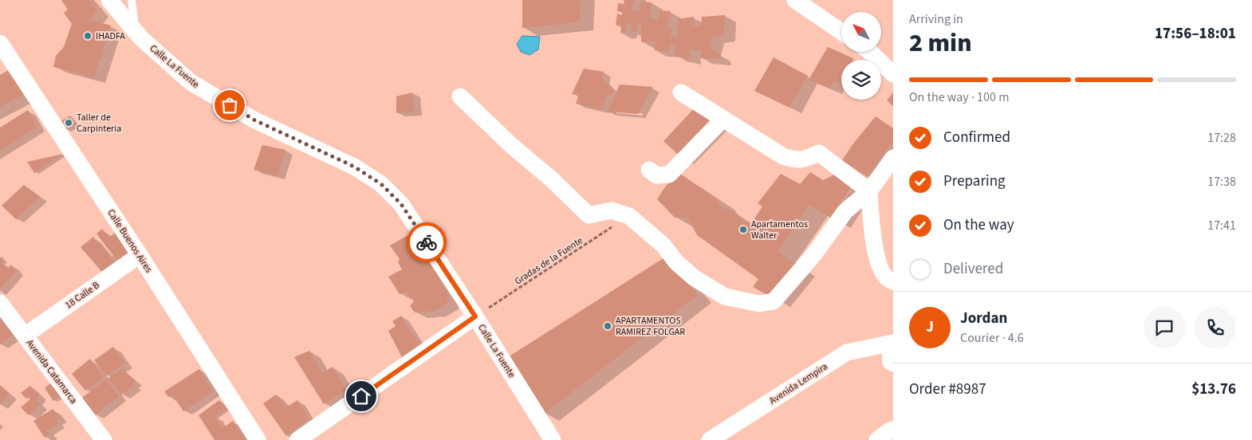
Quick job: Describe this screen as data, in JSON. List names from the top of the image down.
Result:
{
  "streets": {
    "street": [
      "Calle La Fuente",
      "Calle Buenos Aires",
      "18 Calle B",
      "Avenida Catamarca",
      "Avenida Lempira"
    ],
    "path": ["Gradas de la Fuente"]
  },
  "crossings": [
    ["Calle La Fuente", "Gradas de la Fuente"],
    ["Calle Buenos Aires", "18 Calle B"],
    ["18 Calle B", "Avenida Catamarca"]
  ],
  "places": [
    "IHADFA",
    "Taller de Carpinteria",
    "Apartamentos Walter",
    "APARTAMENTOS RAMIREZ FOLGAR"
  ],
  "north": "top left",
  "page": {
    "heading": ["2 min", "Arriving in", "17:56–18:01"],
    "panel": [
      "Jordan",
      "Courier · 4.6",
      "Order #8987",
      "$13.76"
    ],
    "bar": "On the way · 100 m",
    "list": [
      ["Confirmed", "17:28"],
      ["Preparing", "17:38"],
      ["On the way", "17:41"],
      "Delivered"
    ],
    "round": "J"
  }
}
